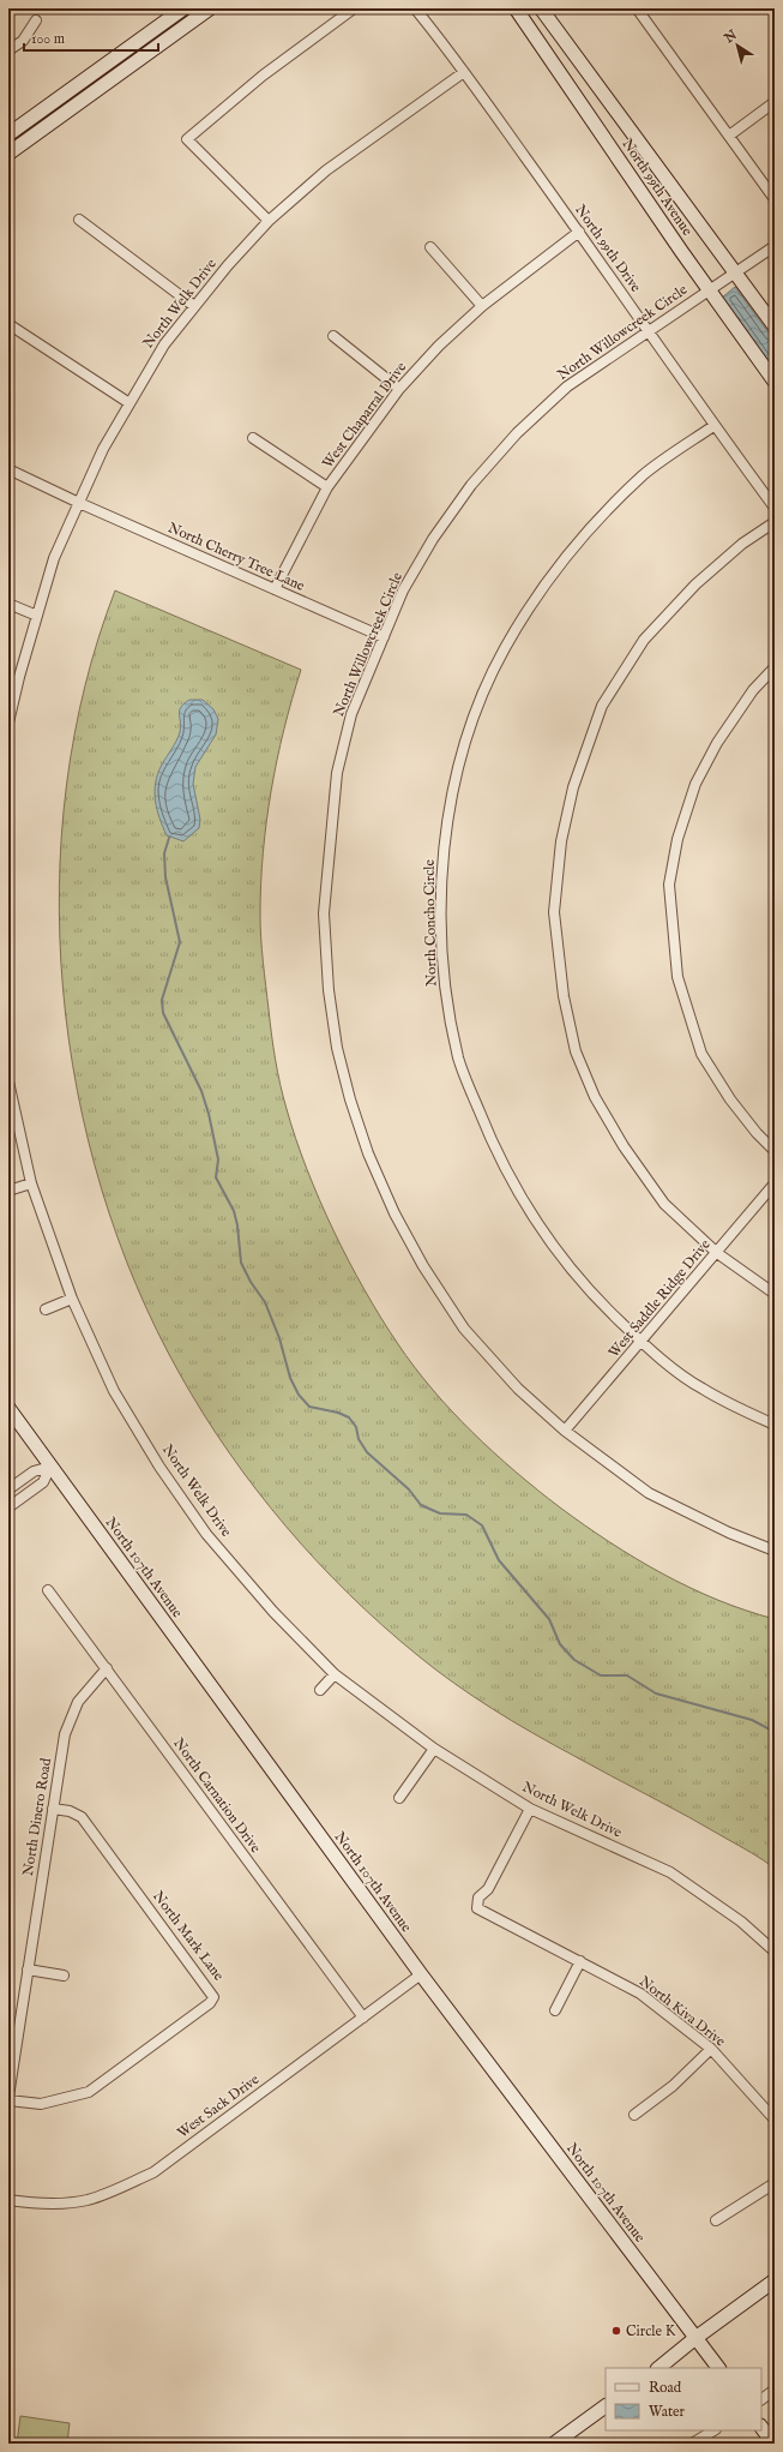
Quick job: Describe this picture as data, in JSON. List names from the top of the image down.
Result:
{
  "streets": {
    "main road": ["North 99th Avenue", "North 107th Avenue"],
    "street": [
      "North 99th Drive",
      "North Welk Drive",
      "North Willowcreek Circle",
      "West Chaparral Drive",
      "North Cherry Tree Lane",
      "North Concho Circle",
      "West Saddle Ridge Drive",
      "North Carnation Drive",
      "North Dinero Road",
      "North Mark Lane",
      "North Kiva Drive",
      "West Sack Drive"
    ]
  },
  "crossings": [
    ["North 99th Avenue", "North Willowcreek Circle"],
    ["North 99th Drive", "North Welk Drive"],
    ["North 99th Drive", "North Willowcreek Circle"],
    ["North 99th Drive", "West Chaparral Drive"],
    ["North 99th Drive", "North Concho Circle"],
    ["North Welk Drive", "North Cherry Tree Lane"],
    ["North Welk Drive", "North Kiva Drive"],
    ["North Willowcreek Circle", "North Cherry Tree Lane"],
    ["North Willowcreek Circle", "West Saddle Ridge Drive"],
    ["West Chaparral Drive", "North Cherry Tree Lane"],
    ["North Concho Circle", "West Saddle Ridge Drive"],
    ["North 107th Avenue", "West Sack Drive"],
    ["North Carnation Drive", "North Dinero Road"],
    ["North Carnation Drive", "West Sack Drive"],
    ["North Dinero Road", "North Mark Lane"]
  ],
  "places": ["Circle K"],
  "legend": ["Road", "Water"],
  "scale_bar": "100 m",
  "north": "top left"
}
